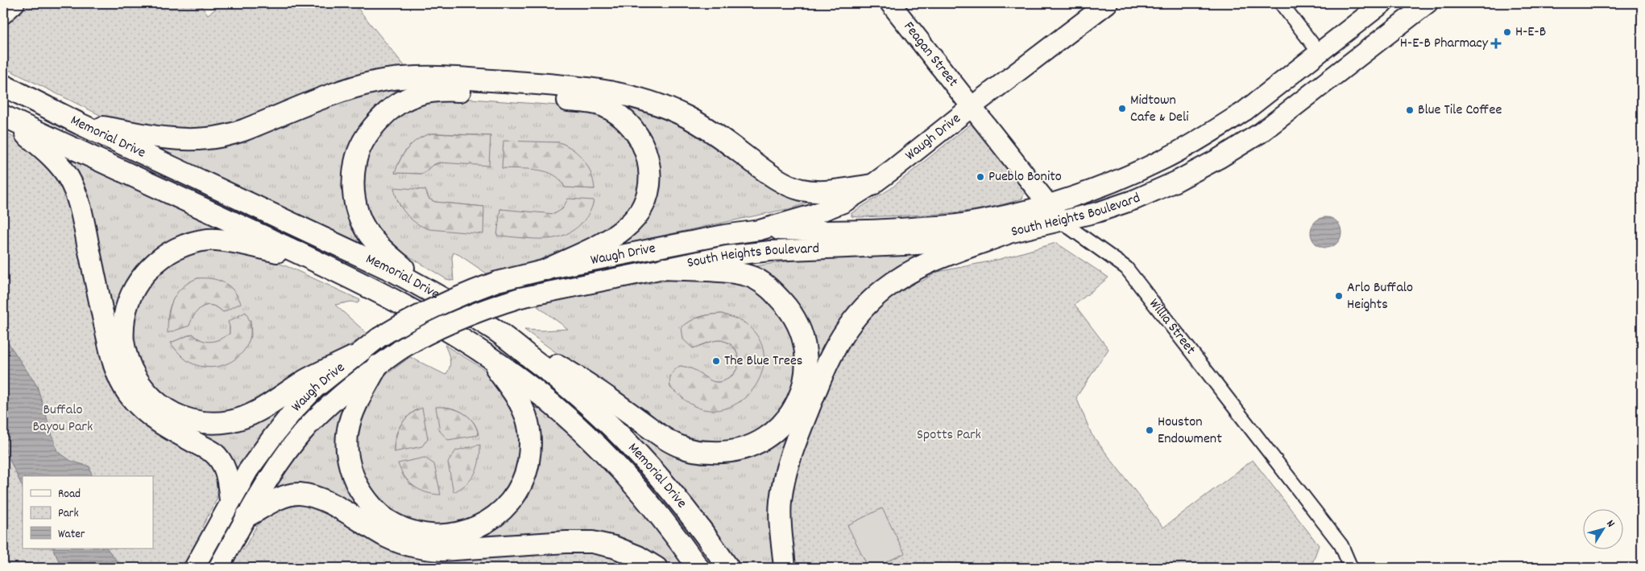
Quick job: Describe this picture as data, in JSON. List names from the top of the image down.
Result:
{
  "streets": {
    "main road": [
      "Feagan Street",
      "Memorial Drive",
      "Waugh Drive",
      "South Heights Boulevard",
      "Willia Street"
    ]
  },
  "crossings": [
    ["Feagan Street", "Waugh Drive"],
    ["Feagan Street", "Willia Street"],
    ["Waugh Drive", "South Heights Boulevard"],
    ["Waugh Drive", "Willia Street"],
    ["South Heights Boulevard", "Willia Street"]
  ],
  "parks": ["Buffalo Bayou Park", "Spotts Park"],
  "places": {
    "other": [
      "H-E-B",
      "Midtown Cafe & Deli",
      "Blue Tile Coffee",
      "Pueblo Bonito",
      "Arlo Buffalo Heights",
      "The Blue Trees",
      "Houston Endowment"
    ],
    "health": ["H-E-B Pharmacy"]
  },
  "legend": ["Road", "Park", "Water"],
  "north": "top right"
}
